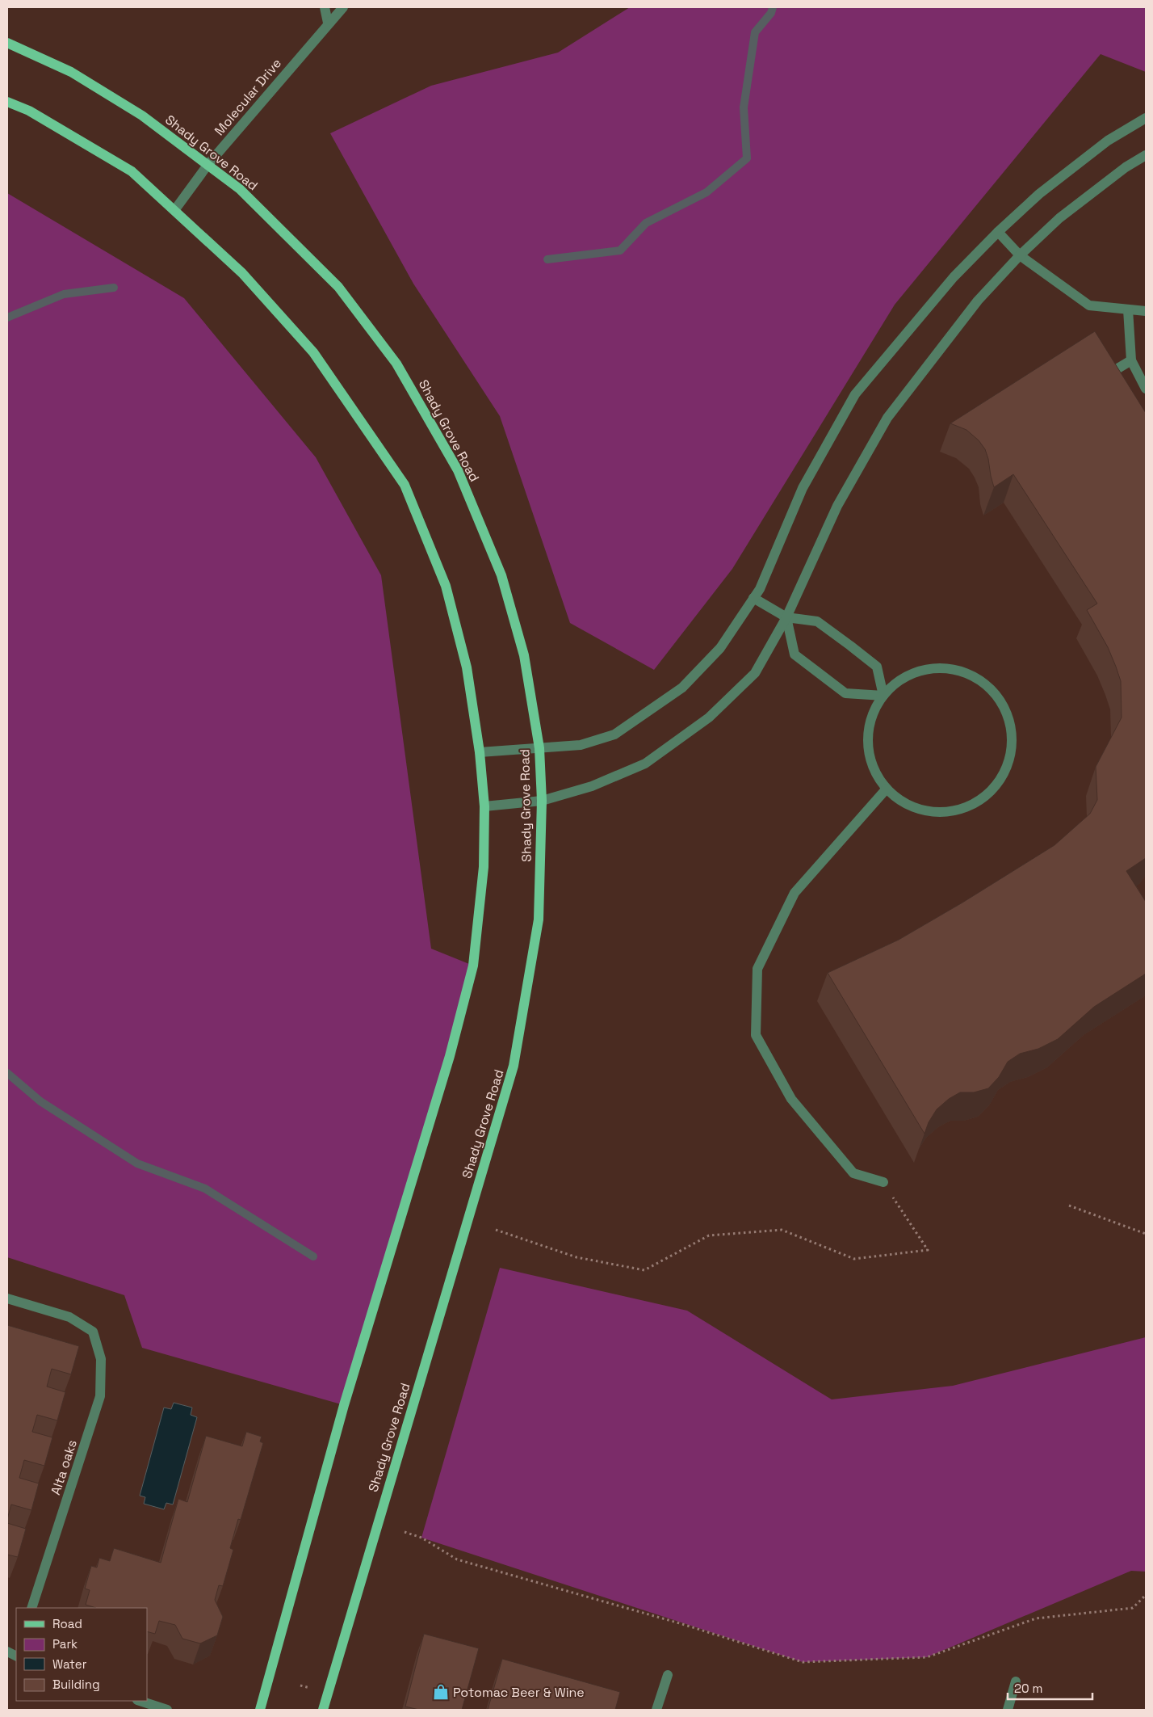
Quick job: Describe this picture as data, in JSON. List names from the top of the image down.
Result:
{
  "streets": {
    "main road": ["Shady Grove Road"],
    "street": ["Molecular Drive", "Alta oaks"]
  },
  "crossings": [
    ["Molecular Drive", "Shady Grove Road"]
  ],
  "places": {
    "shop": ["Potomac Beer & Wine"]
  },
  "legend": [
    "Road",
    "Park",
    "Water",
    "Building"
  ],
  "scale_bar": "20 m"
}
